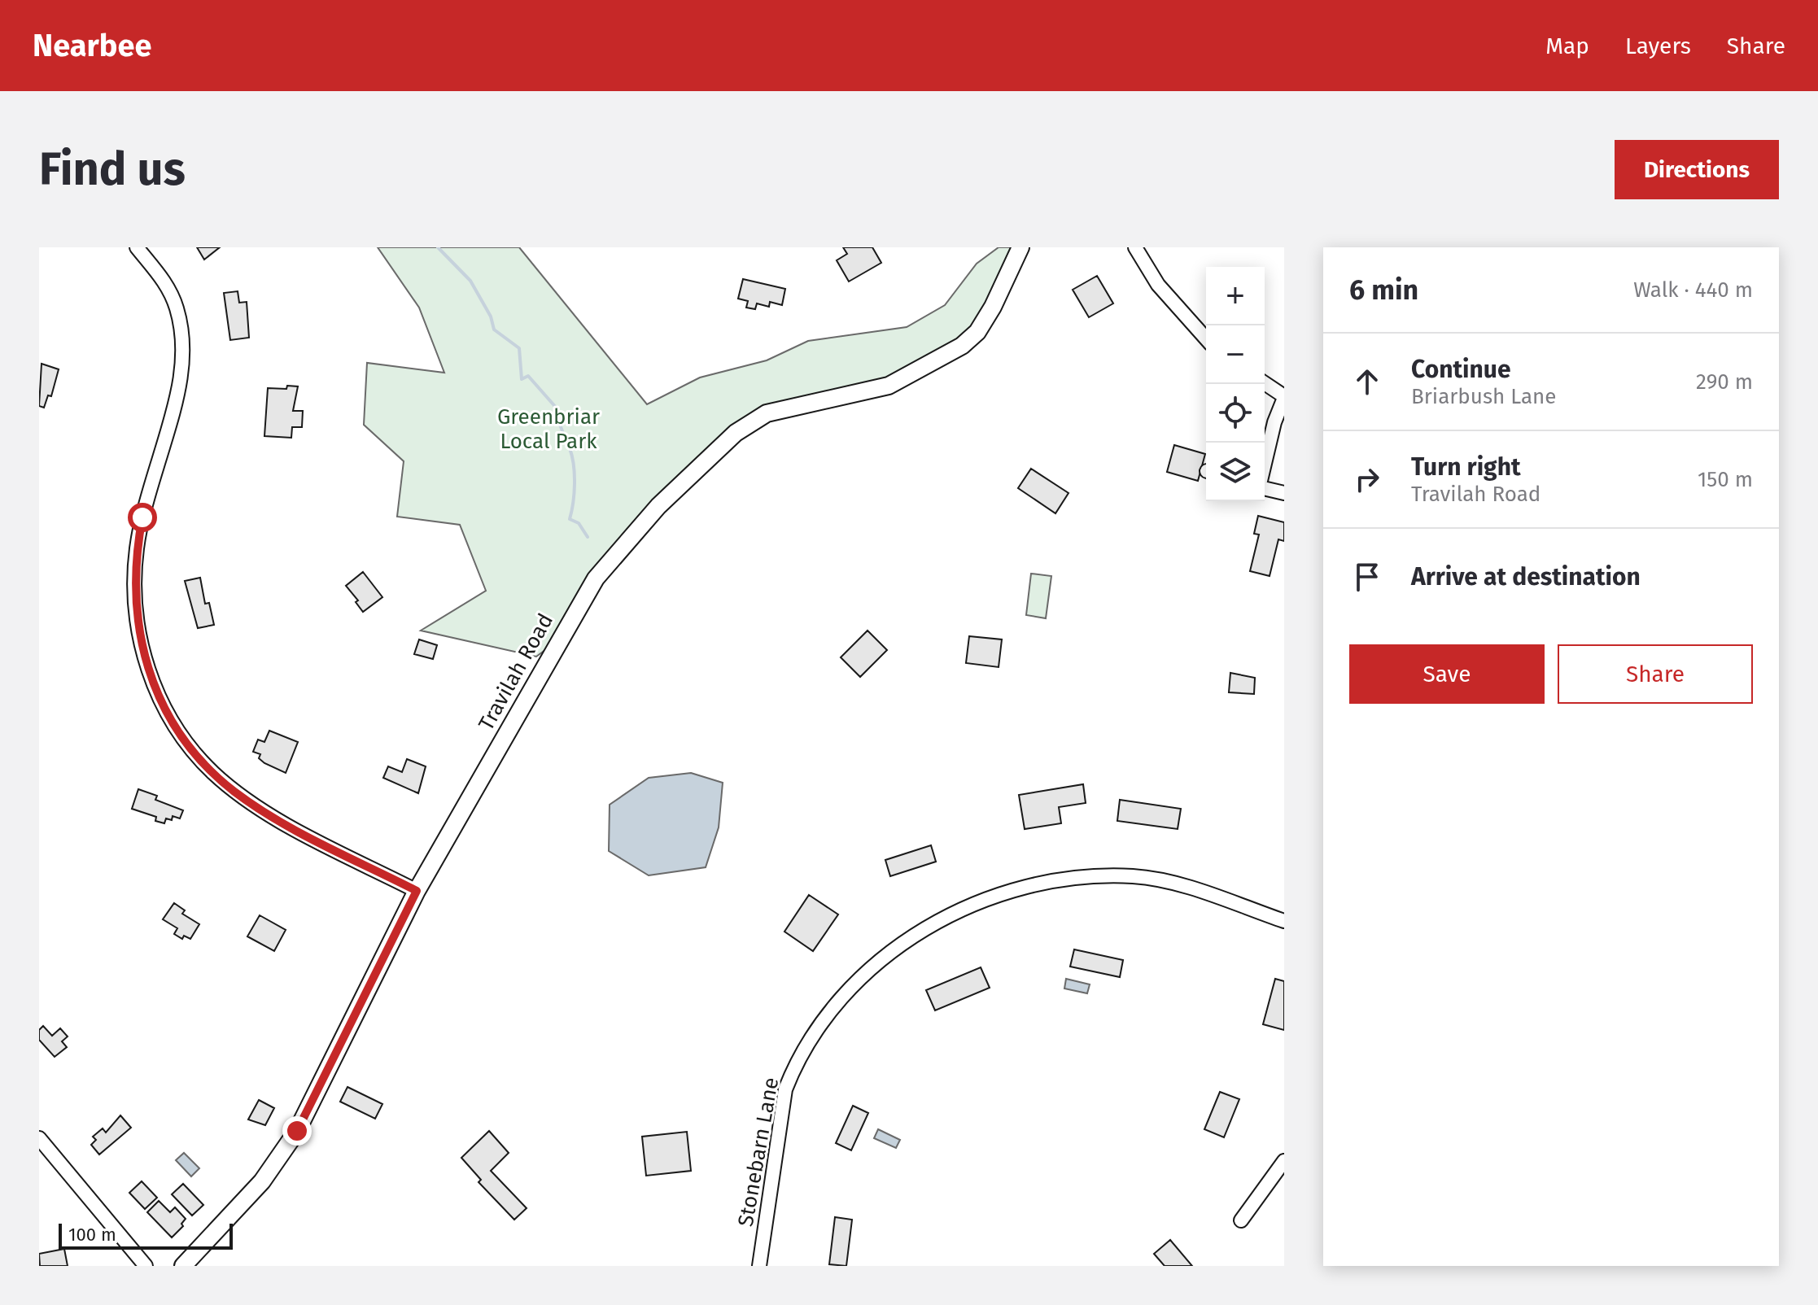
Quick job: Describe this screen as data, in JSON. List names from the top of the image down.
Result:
{
  "streets": {
    "main road": ["Travilah Road"],
    "street": ["Stonebarn Lane"]
  },
  "parks": ["Greenbriar Local Park"],
  "scale_bar": "100 m",
  "page": {
    "header": "Nearbee",
    "nav": ["Map", "Layers", "Share"],
    "buttons": [
      "Directions",
      ["Save", "Share"]
    ],
    "title": "Find us",
    "heading": ["6 min", "Walk · 440 m"],
    "map_buttons": ["+", "−"],
    "list": [
      ["Continue", "Briarbush Lane", "290 m"],
      ["Turn right", "Travilah Road", "150 m"],
      "Arrive at destination"
    ],
    "scale": "100 m"
  }
}
